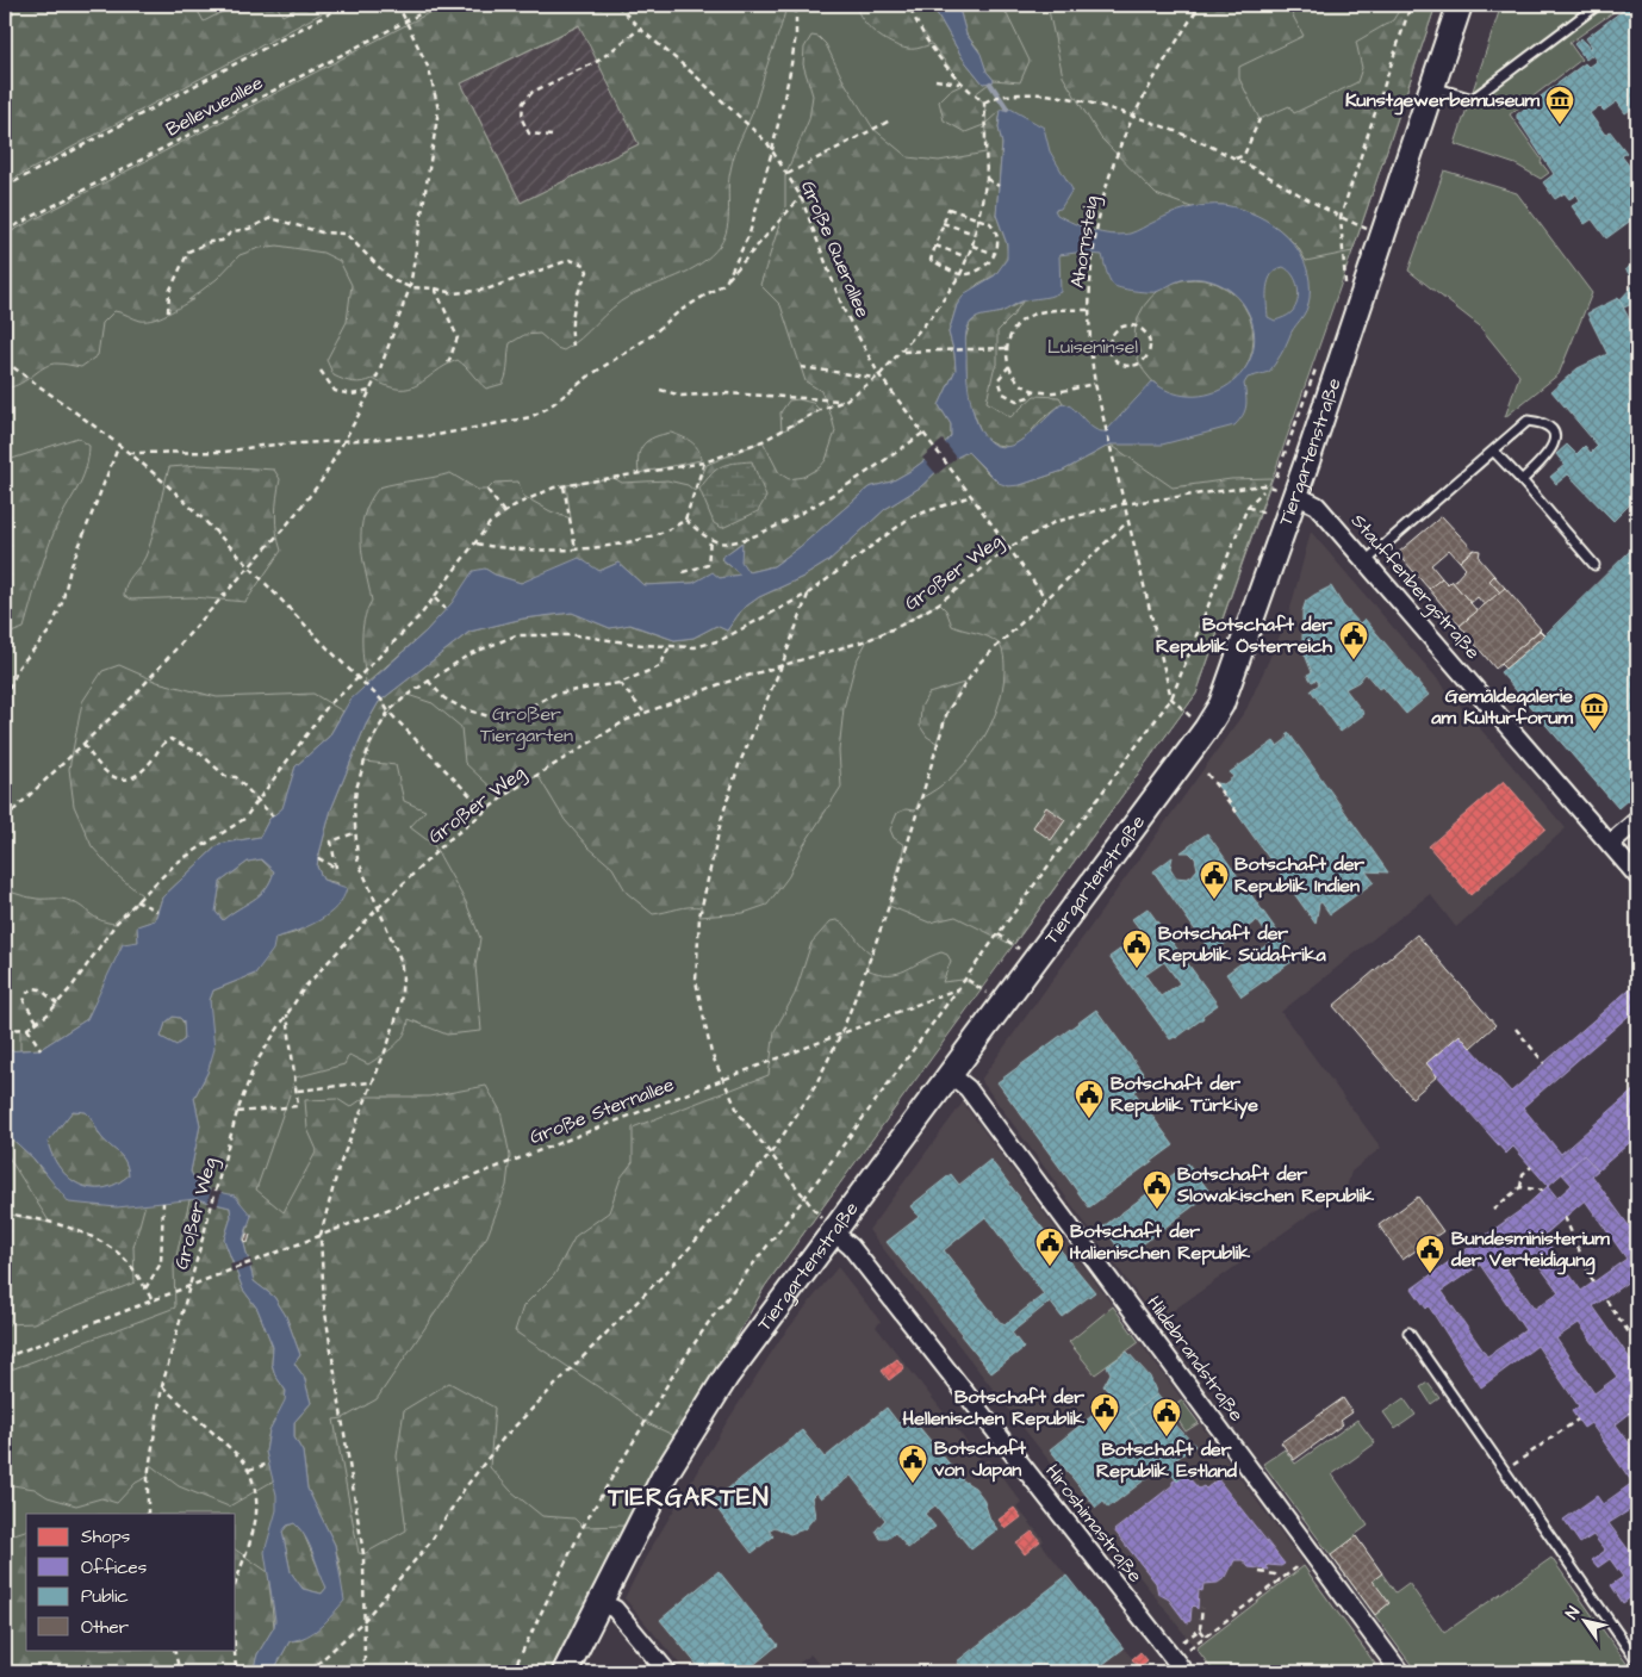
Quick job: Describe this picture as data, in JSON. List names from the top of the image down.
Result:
{
  "streets": {
    "main road": ["Tiergartenstraße"],
    "street": ["Stauffenbergstraße", "Hildebrandstraße", "Hiroshimastraße"],
    "path": [
      "Bellevueallee",
      "Ahornsteig",
      "Große Querallee",
      "Großer Weg",
      "Große Sternallee"
    ]
  },
  "crossings": [
    ["Ahornsteig", "Großer Weg"],
    ["Große Querallee", "Großer Weg"],
    ["Tiergartenstraße", "Großer Weg"],
    ["Tiergartenstraße", "Stauffenbergstraße"],
    ["Tiergartenstraße", "Hildebrandstraße"],
    ["Tiergartenstraße", "Hiroshimastraße"],
    ["Großer Weg", "Stauffenbergstraße"],
    ["Großer Weg", "Große Sternallee"]
  ],
  "districts": ["TIERGARTEN"],
  "parks": ["Luiseninsel", "Großer Tiergarten"],
  "places": {
    "museum": ["Kunstgewerbemuseum", "Gemäldegalerie am Kulturforum"],
    "public building": [
      "Botschaft der Republik Österreich",
      "Botschaft der Republik Indien",
      "Botschaft der Republik Südafrika",
      "Botschaft der Republik Türkiye",
      "Botschaft der Slowakischen Republik",
      "Botschaft der Italienischen Republik",
      "Bundesministerium der Verteidigung",
      "Botschaft der Hellenischen Republik",
      "Botschaft der Republik Estland",
      "Botschaft von Japan"
    ]
  },
  "legend": [
    "Shops",
    "Offices",
    "Public",
    "Other"
  ],
  "north": "top left"
}
